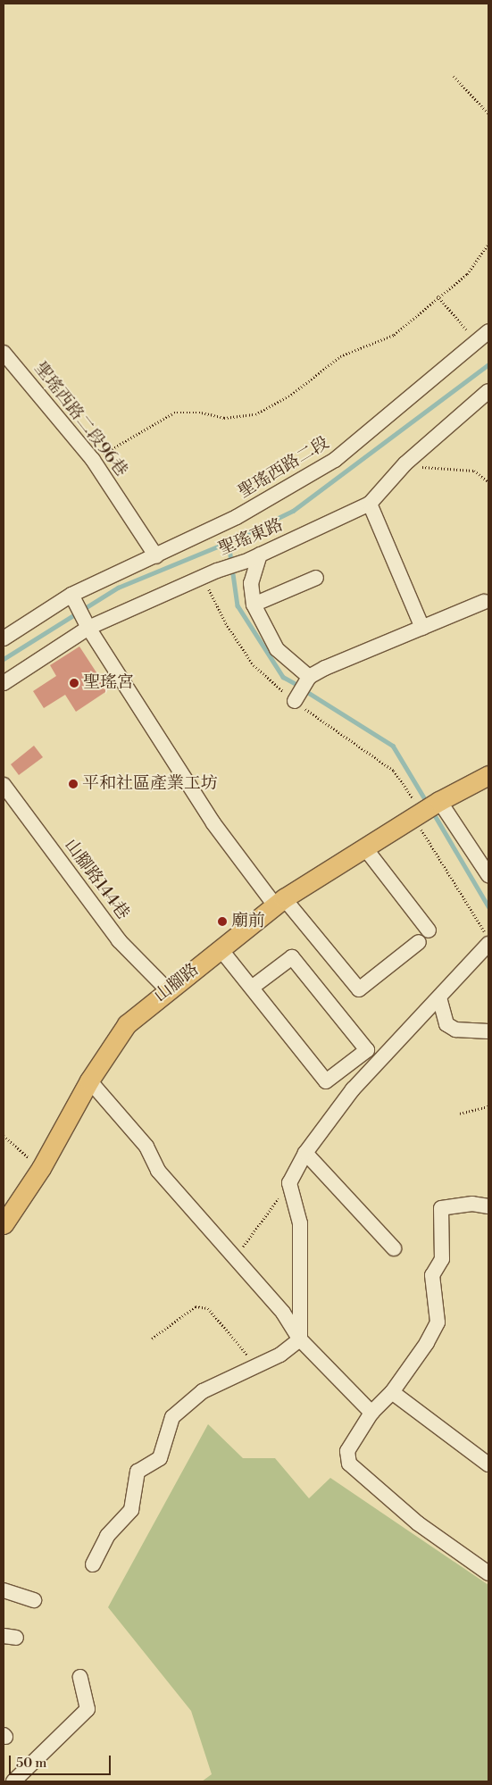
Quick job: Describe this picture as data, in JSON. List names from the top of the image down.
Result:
{
  "streets": {
    "main road": ["山腳路"],
    "street": [
      "聖瑤西路二段96巷",
      "聖瑤西路二段",
      "聖瑤東路",
      "山腳路144巷"
    ]
  },
  "crossings": [
    ["聖瑤西路二段96巷", "聖瑤西路二段"],
    ["山腳路144巷", "山腳路"]
  ],
  "places": ["聖瑤宮", "平和社區產業工坊", "廟前"],
  "scale_bar": "50 m"
}
